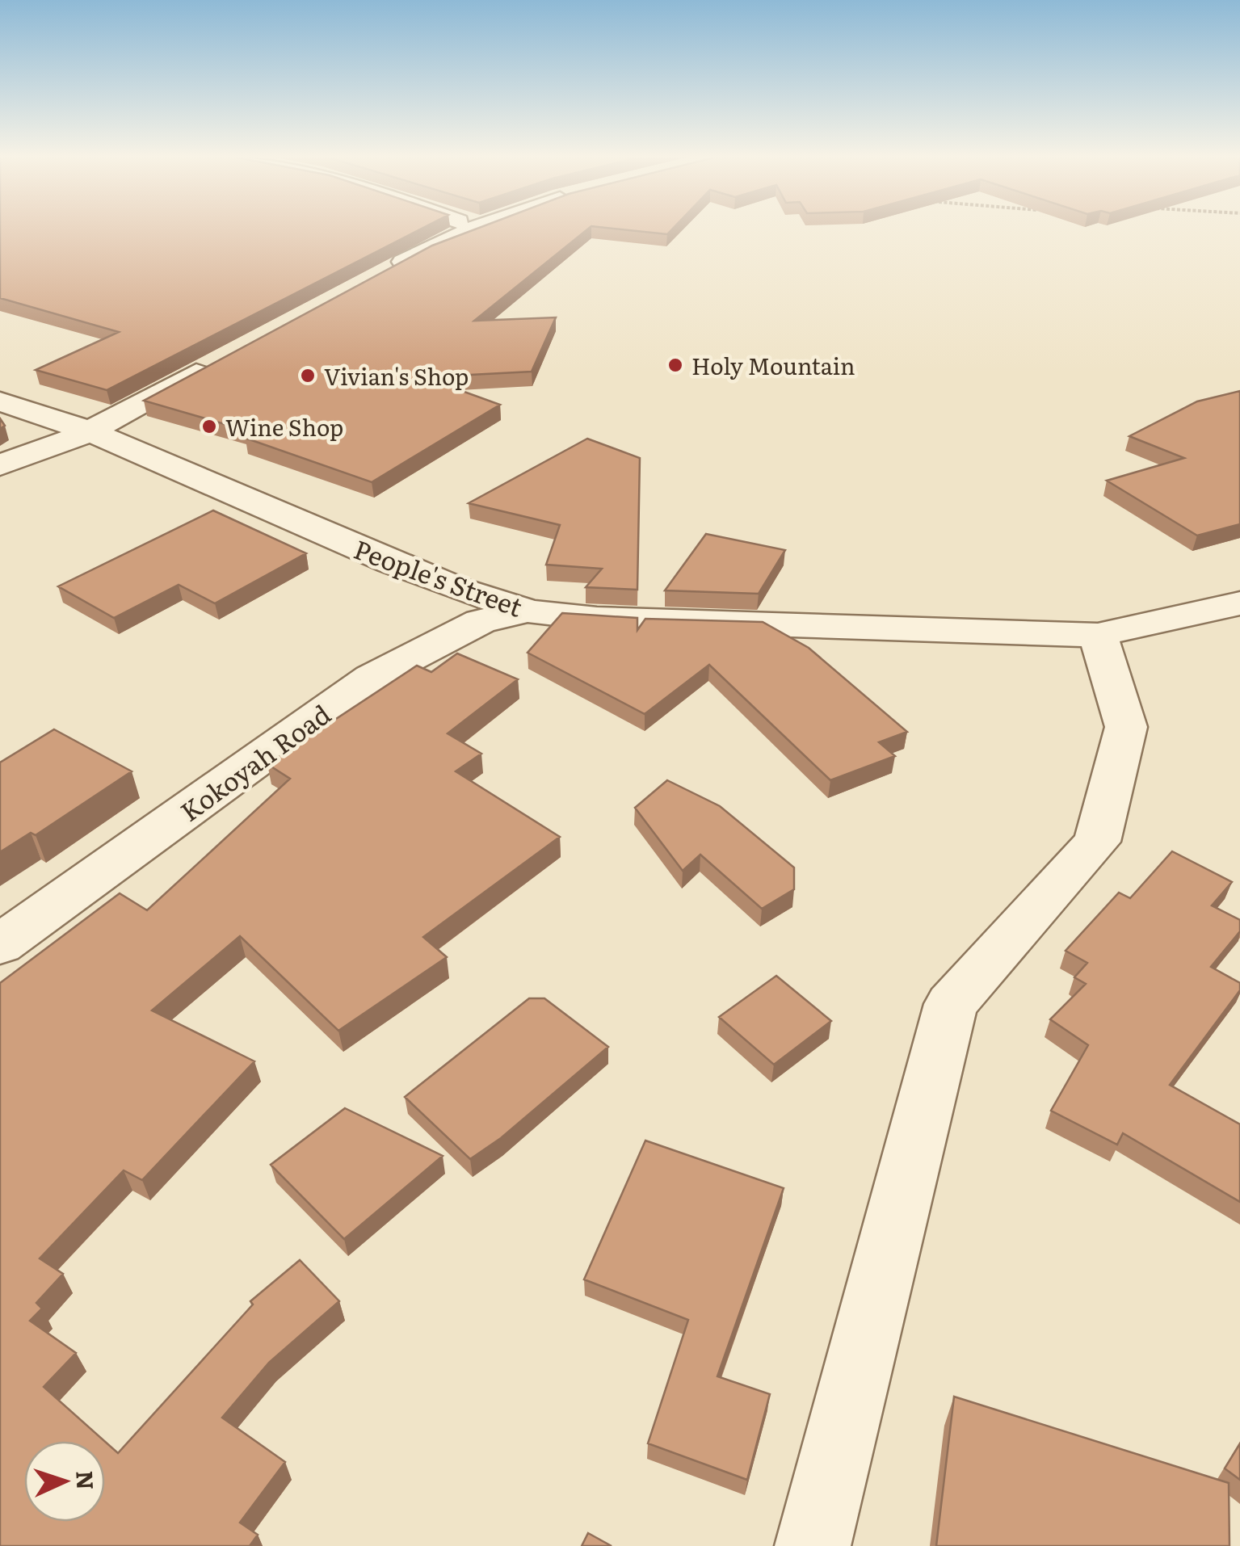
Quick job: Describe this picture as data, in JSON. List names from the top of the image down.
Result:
{
  "streets": {
    "street": ["People's Street", "Kokoyah Road"]
  },
  "crossings": [
    ["People's Street", "Kokoyah Road"]
  ],
  "places": ["Holy Mountain", "Vivian's Shop", "Wine Shop"],
  "north": "right"
}
